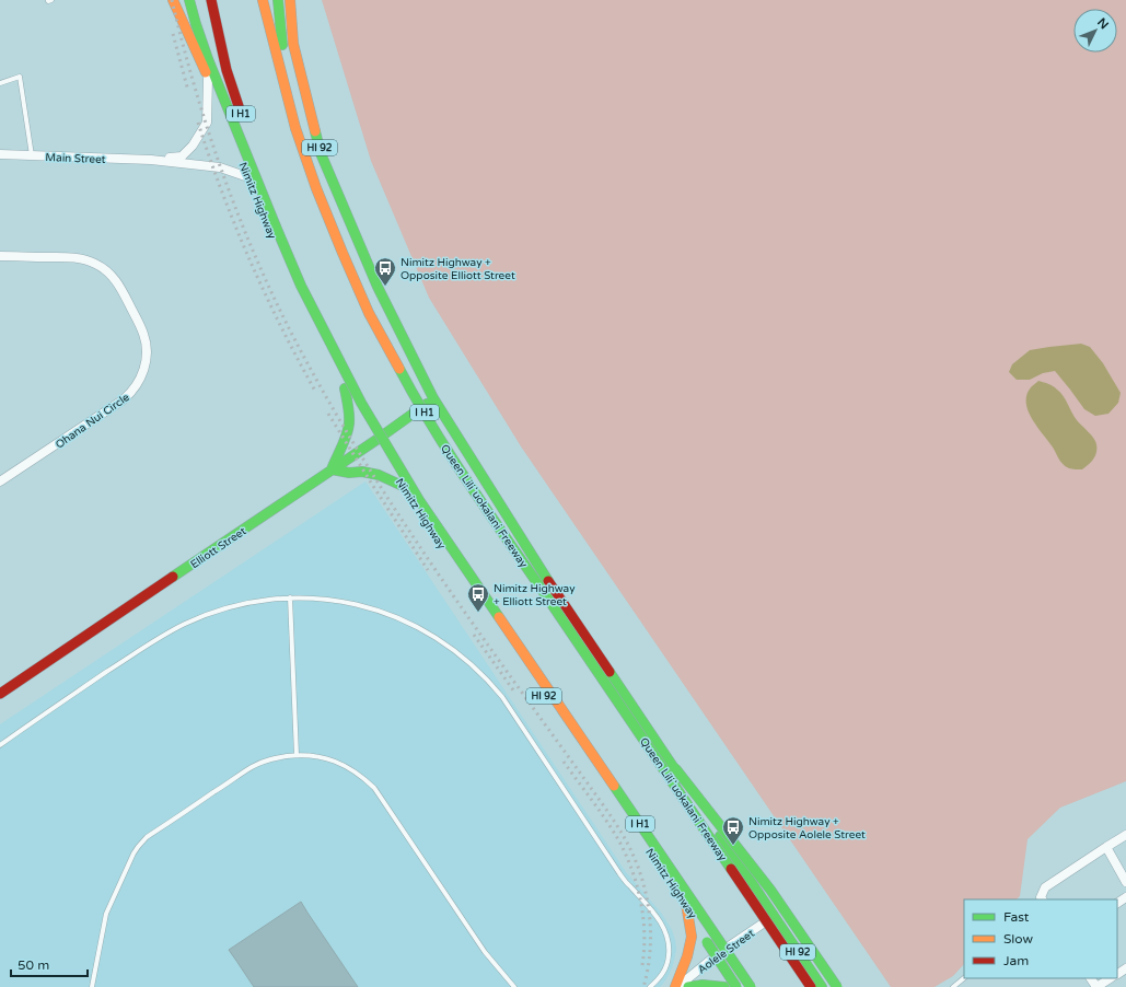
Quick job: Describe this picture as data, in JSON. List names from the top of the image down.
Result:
{
  "streets": {
    "main road": [
      "I H1",
      "HI 92",
      "Nimitz Highway",
      "Queen Liliʻuokalani Freeway",
      "Elliott Street"
    ],
    "street": ["Main Street", "Ohana Nui Circle", "Aolele Street"]
  },
  "crossings": [
    ["HI 92", "Elliott Street"],
    ["HI 92", "Aolele Street"],
    ["Main Street", "Nimitz Highway"],
    ["Nimitz Highway", "Elliott Street"],
    ["Nimitz Highway", "Aolele Street"]
  ],
  "places": {
    "bus stop": ["Nimitz Highway + Opposite Elliott Street", "Nimitz Highway + Elliott Street", "Nimitz Highway + Opposite Aolele Street"]
  },
  "legend": ["Fast", "Slow", "Jam"],
  "scale_bar": "50 m",
  "north": "top right"
}
